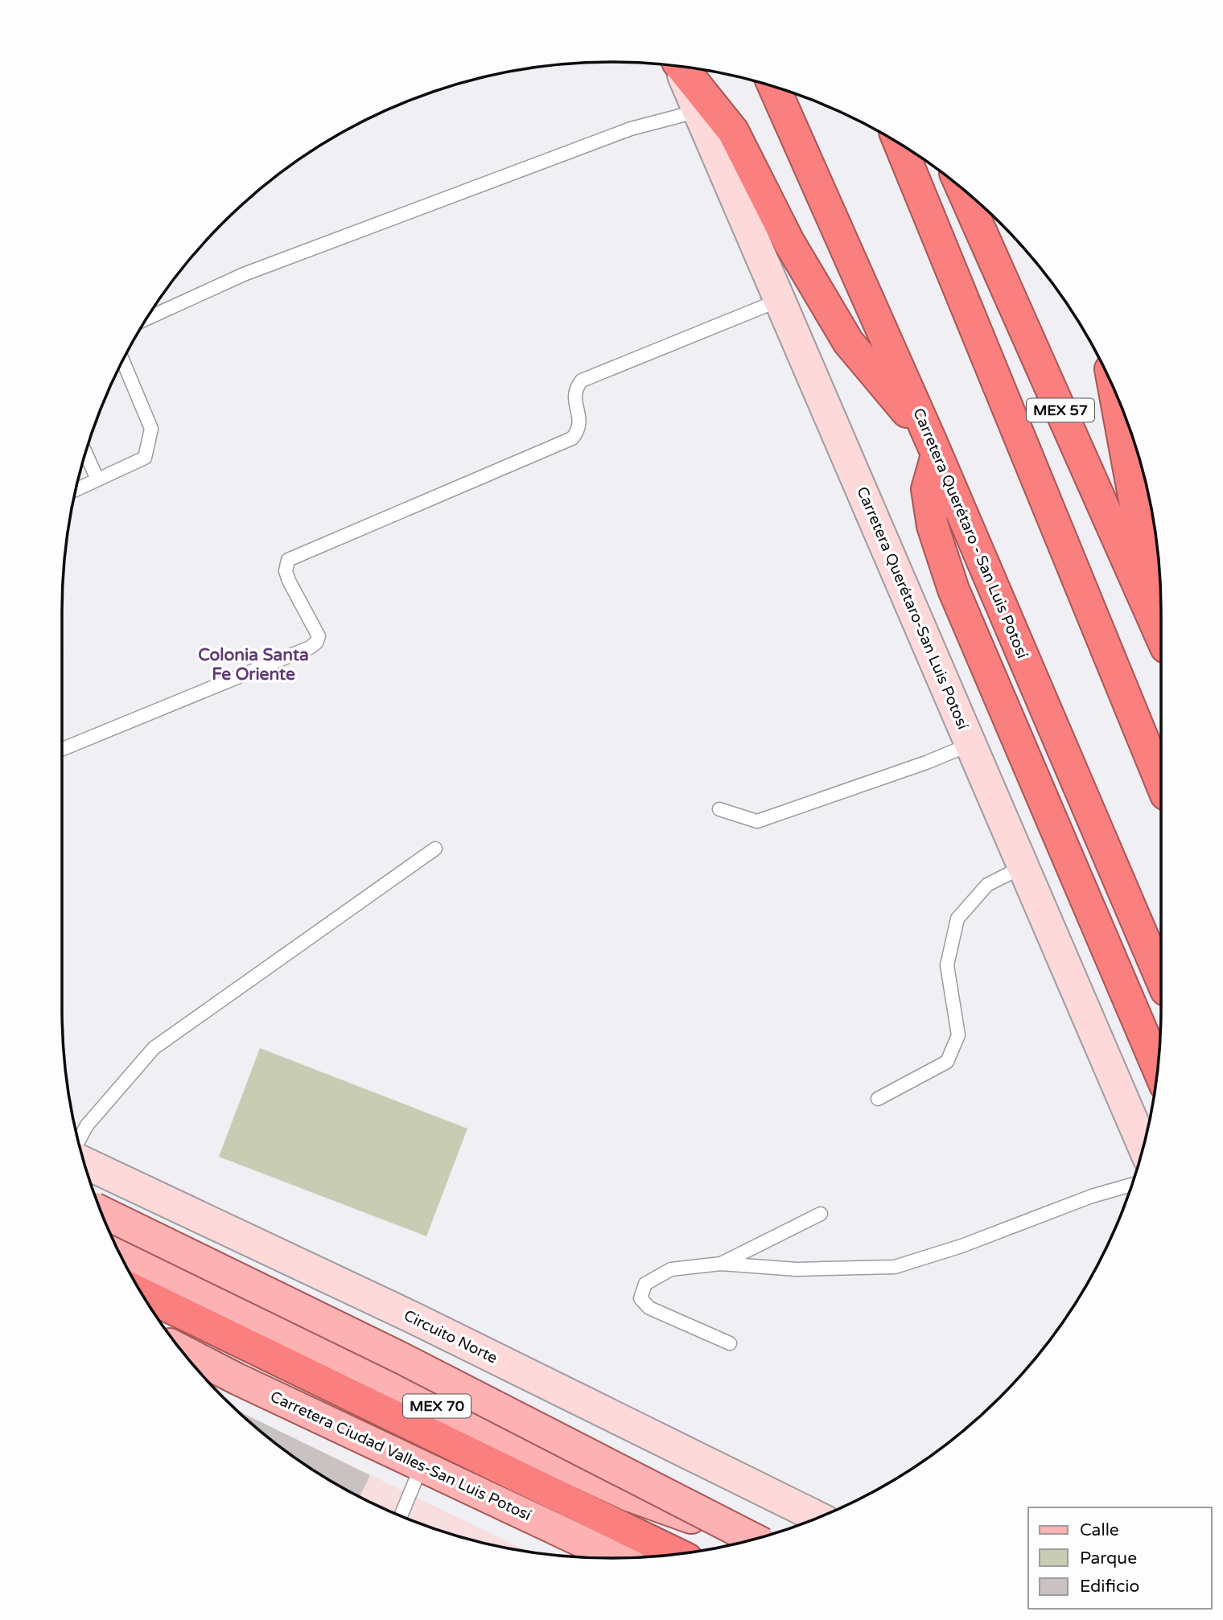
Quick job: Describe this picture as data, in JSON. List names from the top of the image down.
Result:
{
  "streets": {
    "highway": ["MEX 57", "Carretera Querétaro - San Luis Potosí"],
    "main road": [
      "Carretera Querétaro-San Luis Potosí",
      "Circuito Norte",
      "MEX 70",
      "Carretera Ciudad Valles-San Luis Potosí"
    ]
  },
  "districts": ["Colonia Santa Fe Oriente"],
  "legend": ["Calle", "Parque", "Edificio"]
}
